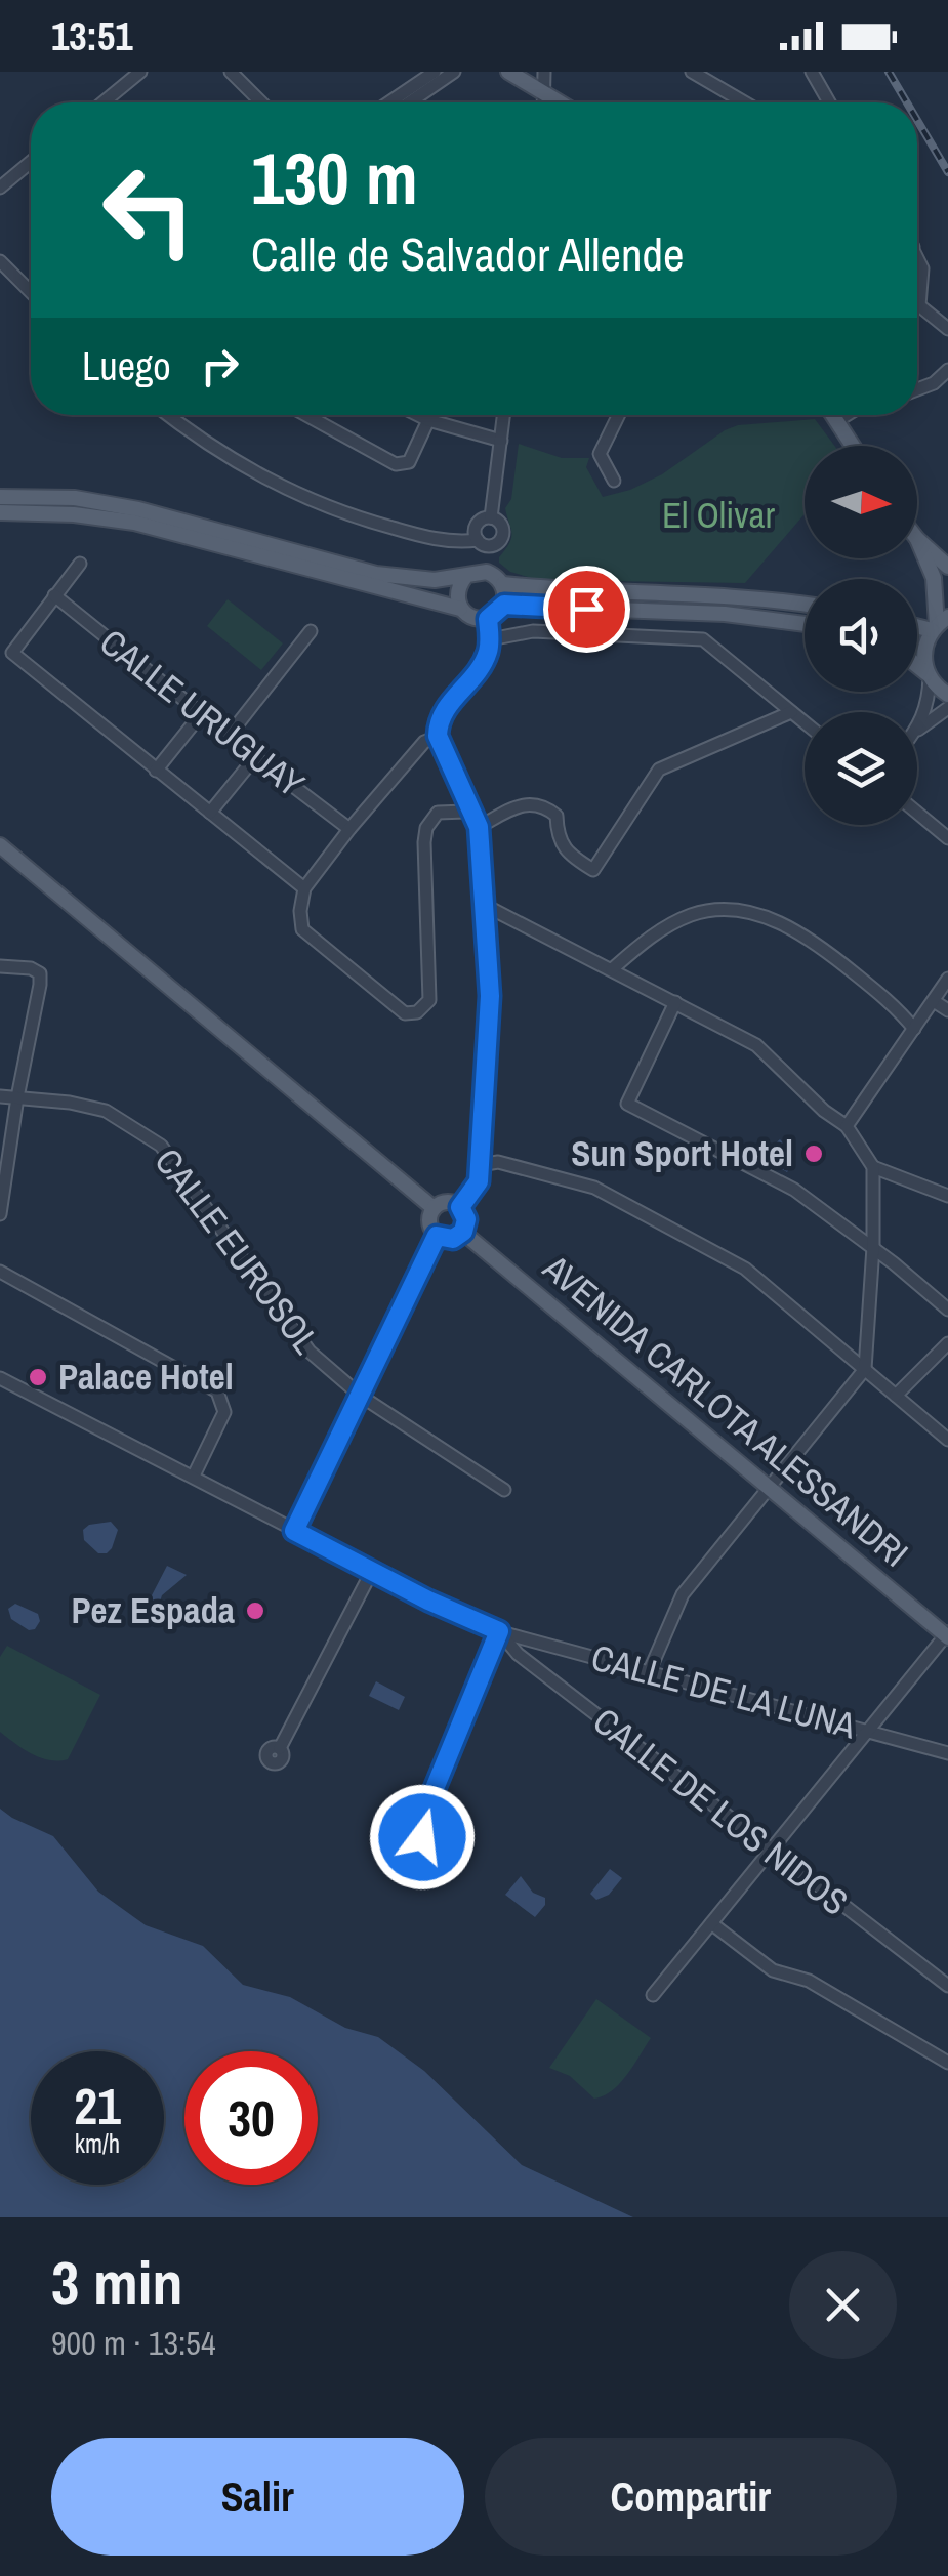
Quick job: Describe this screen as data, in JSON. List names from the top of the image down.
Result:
{
  "streets": {
    "main road": ["AVENIDA CARLOTA ALESSANDRI"],
    "street": [
      "CALLE URUGUAY",
      "CALLE EUROSOL",
      "CALLE DE LA LUNA",
      "CALLE DE LOS NIDOS"
    ]
  },
  "crossings": [
    ["CALLE DE LA LUNA", "CALLE DE LOS NIDOS"]
  ],
  "parks": ["El Olivar"],
  "places": ["Sun Sport Hotel", "Palace Hotel", "Pez Espada"],
  "north": "right",
  "page": {
    "status": "13:51",
    "turn": ["130 m", "Calle de Salvador Allende"],
    "then": "Luego",
    "speed": "21 km/h",
    "limit": "30",
    "heading": ["3 min", "900 m · 13:54"],
    "buttons": ["Salir", "Compartir"]
  }
}
